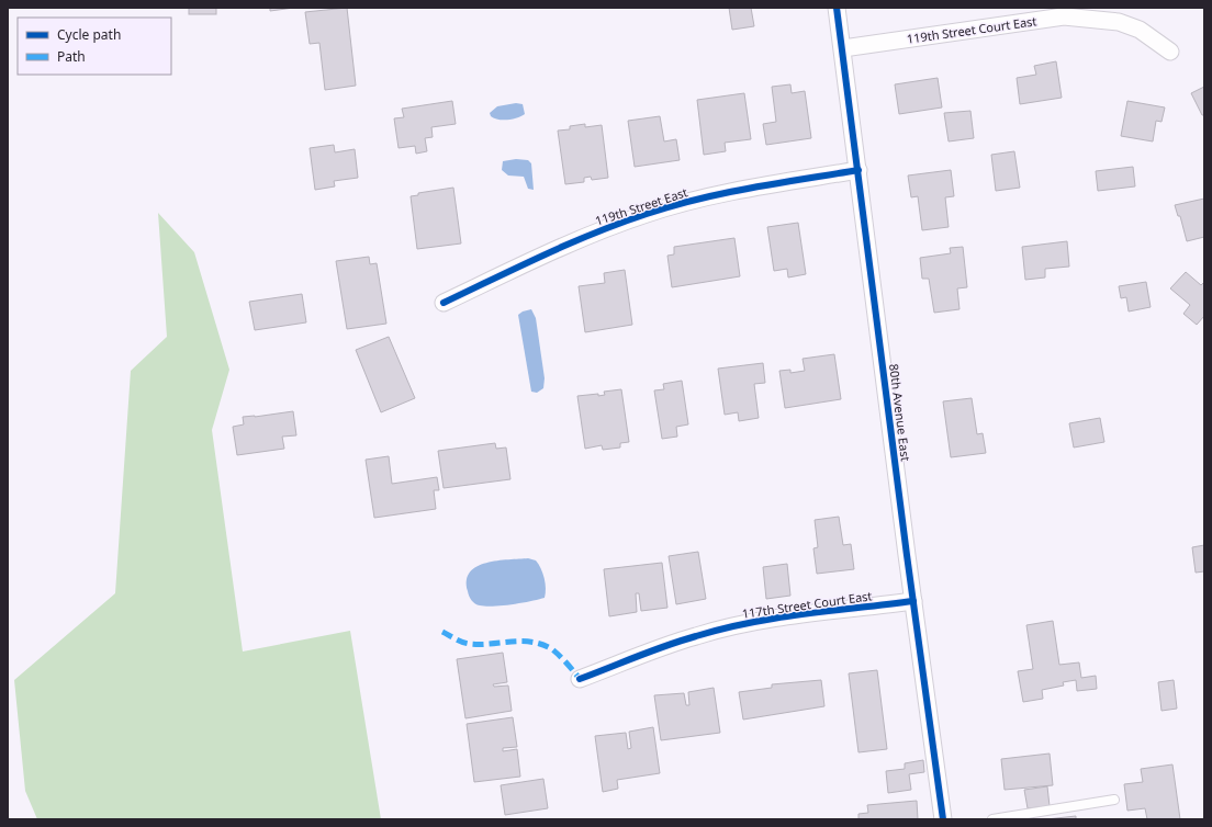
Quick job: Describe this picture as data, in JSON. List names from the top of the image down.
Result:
{
  "streets": {
    "street": [
      "119th Street Court East",
      "119th Street East",
      "80th Avenue East",
      "117th Street Court East"
    ]
  },
  "crossings": [
    ["119th Street Court East", "80th Avenue East"],
    ["119th Street East", "80th Avenue East"],
    ["80th Avenue East", "117th Street Court East"]
  ],
  "legend": ["Cycle path", "Path"]
}
